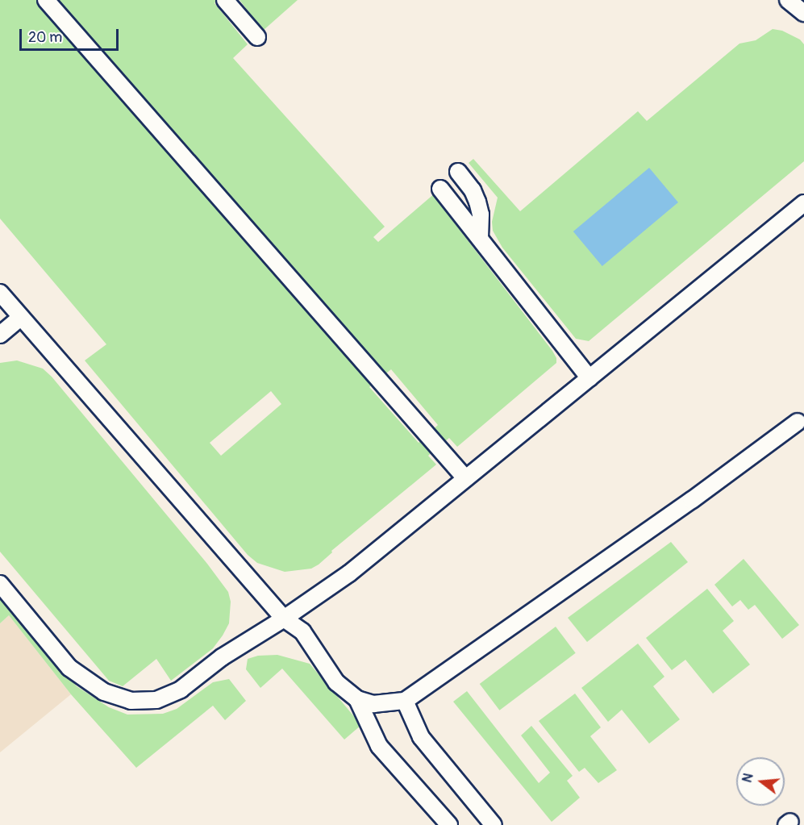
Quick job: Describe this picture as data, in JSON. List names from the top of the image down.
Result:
{
  "scale_bar": "20 m",
  "north": "left"
}
